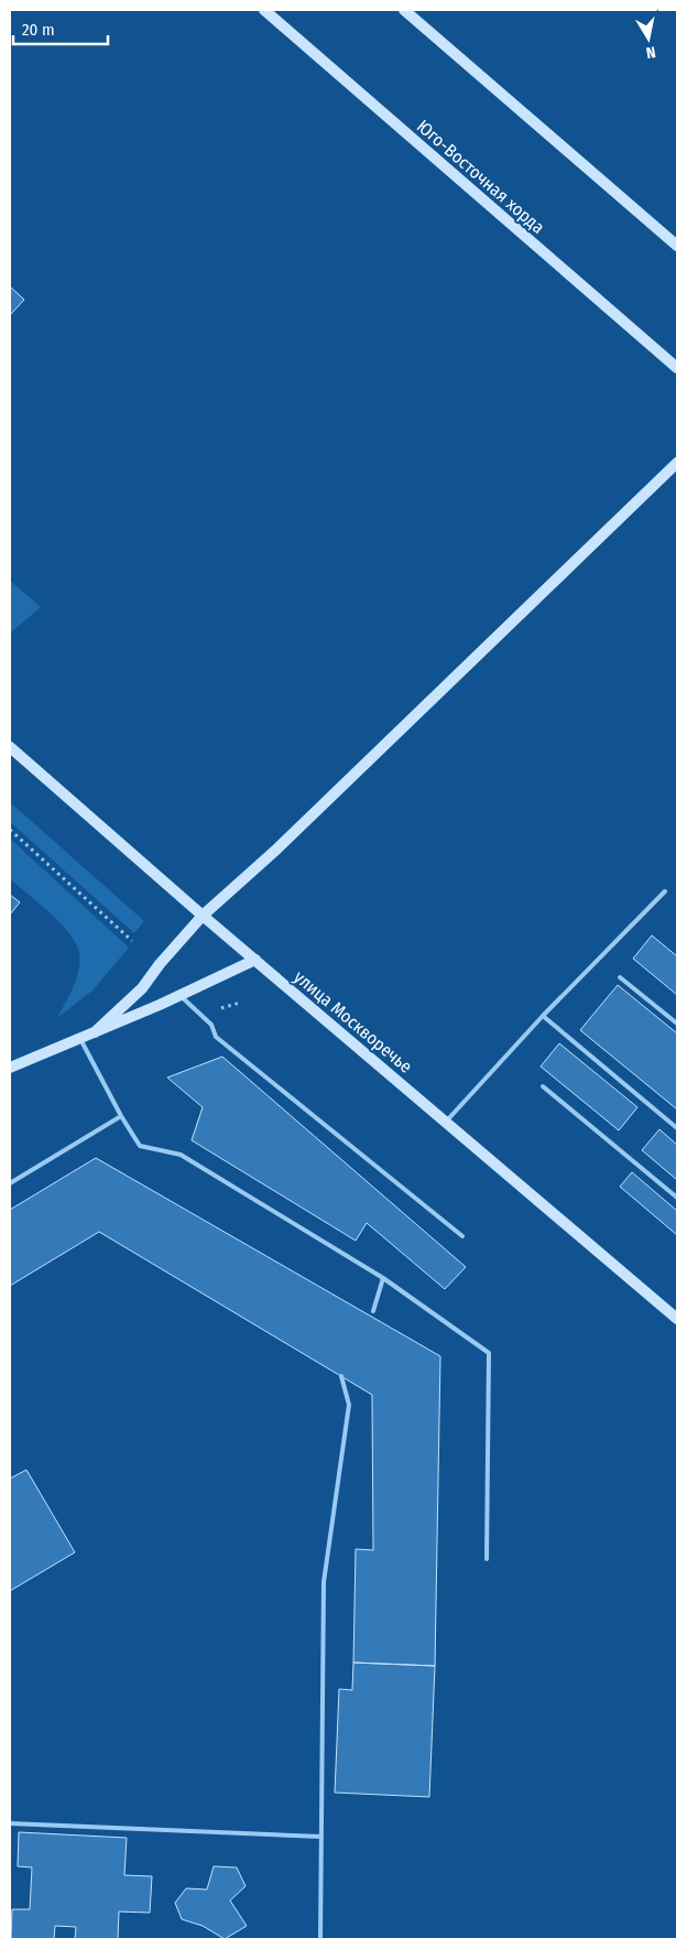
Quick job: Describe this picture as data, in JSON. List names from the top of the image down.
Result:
{
  "streets": {
    "main road": ["Юго-Восточная хорда", "улица Москворечье"]
  },
  "scale_bar": "20 m",
  "north": "bottom"
}
